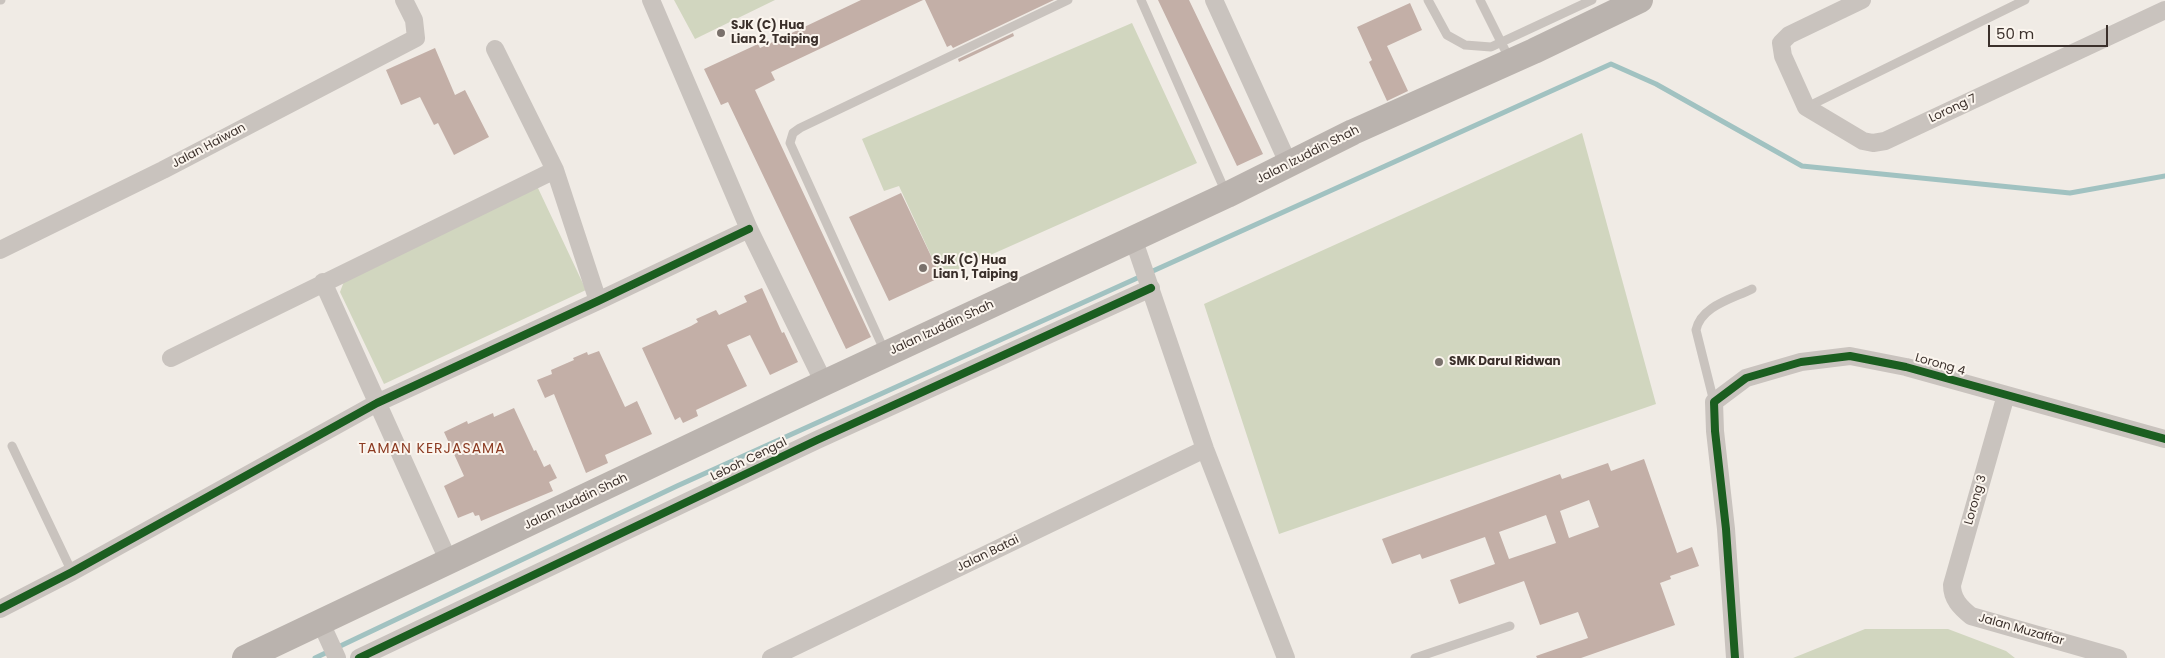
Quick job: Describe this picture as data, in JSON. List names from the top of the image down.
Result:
{
  "streets": {
    "main road": ["Jalan Izuddin Shah"],
    "street": [
      "Lorong 7",
      "Jalan Haiwan",
      "Lorong 4",
      "Leboh Cengal",
      "Lorong 3",
      "Jalan Batai",
      "Jalan Muzaffar"
    ]
  },
  "crossings": [
    ["Lorong 4", "Lorong 3"],
    ["Lorong 3", "Jalan Muzaffar"]
  ],
  "districts": ["TAMAN KERJASAMA"],
  "places": ["SJK (C) Hua Lian 2, Taiping", "SJK (C) Hua Lian 1, Taiping", "SMK Darul Ridwan"],
  "scale_bar": "50 m"
}
